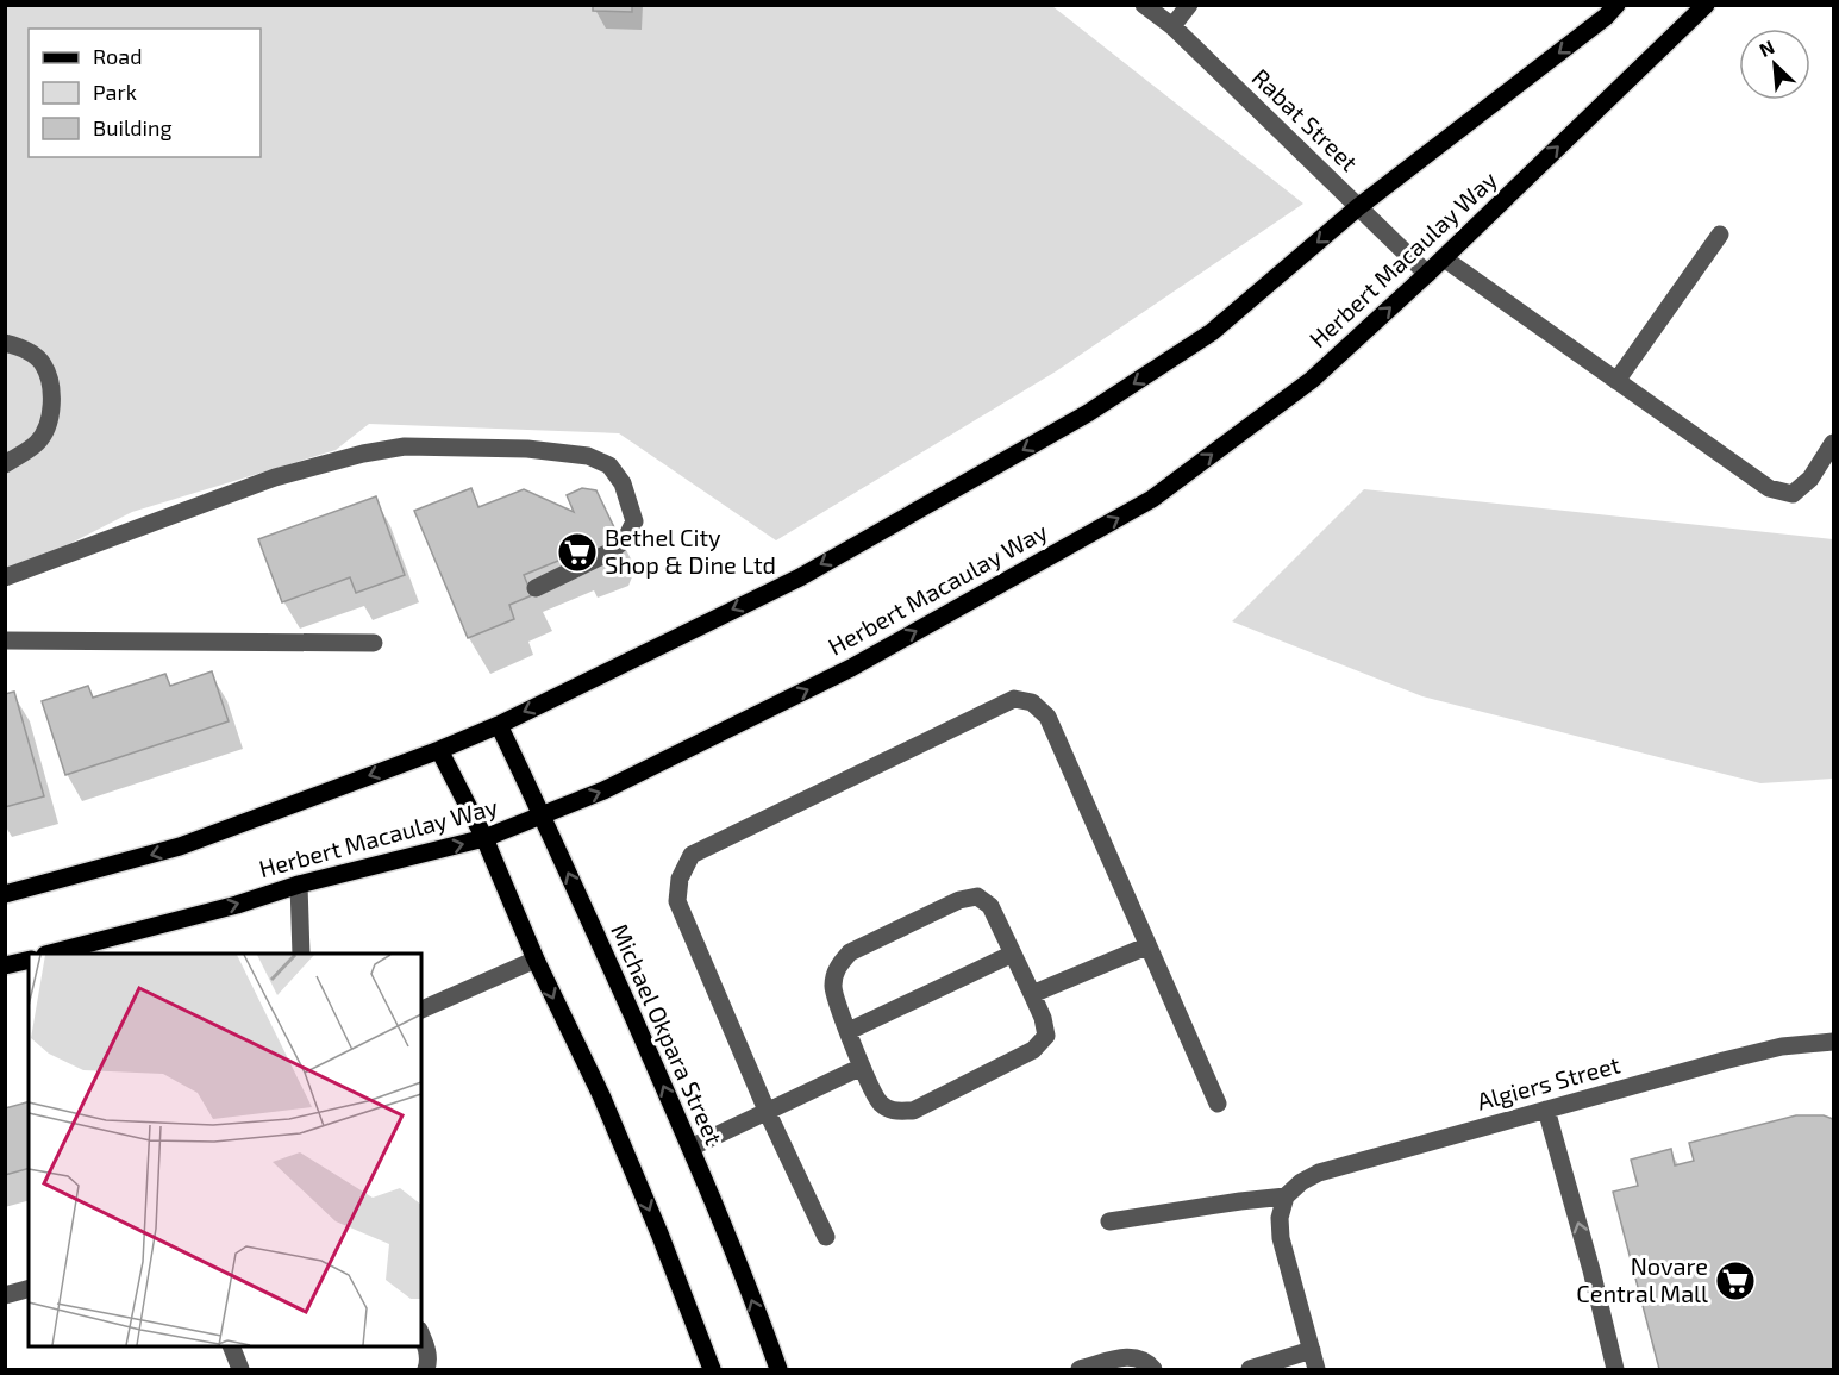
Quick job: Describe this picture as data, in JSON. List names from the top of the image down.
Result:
{
  "streets": {
    "main road": ["Herbert Macaulay Way", "Michael Okpara Street"],
    "street": ["Rabat Street", "Algiers Street"]
  },
  "crossings": [
    ["Rabat Street", "Herbert Macaulay Way"],
    ["Herbert Macaulay Way", "Michael Okpara Street"]
  ],
  "places": {
    "supermarket": ["Bethel City Shop & Dine Ltd", "Novare Central Mall"]
  },
  "legend": ["Road", "Park", "Building"],
  "north": "top left"
}
